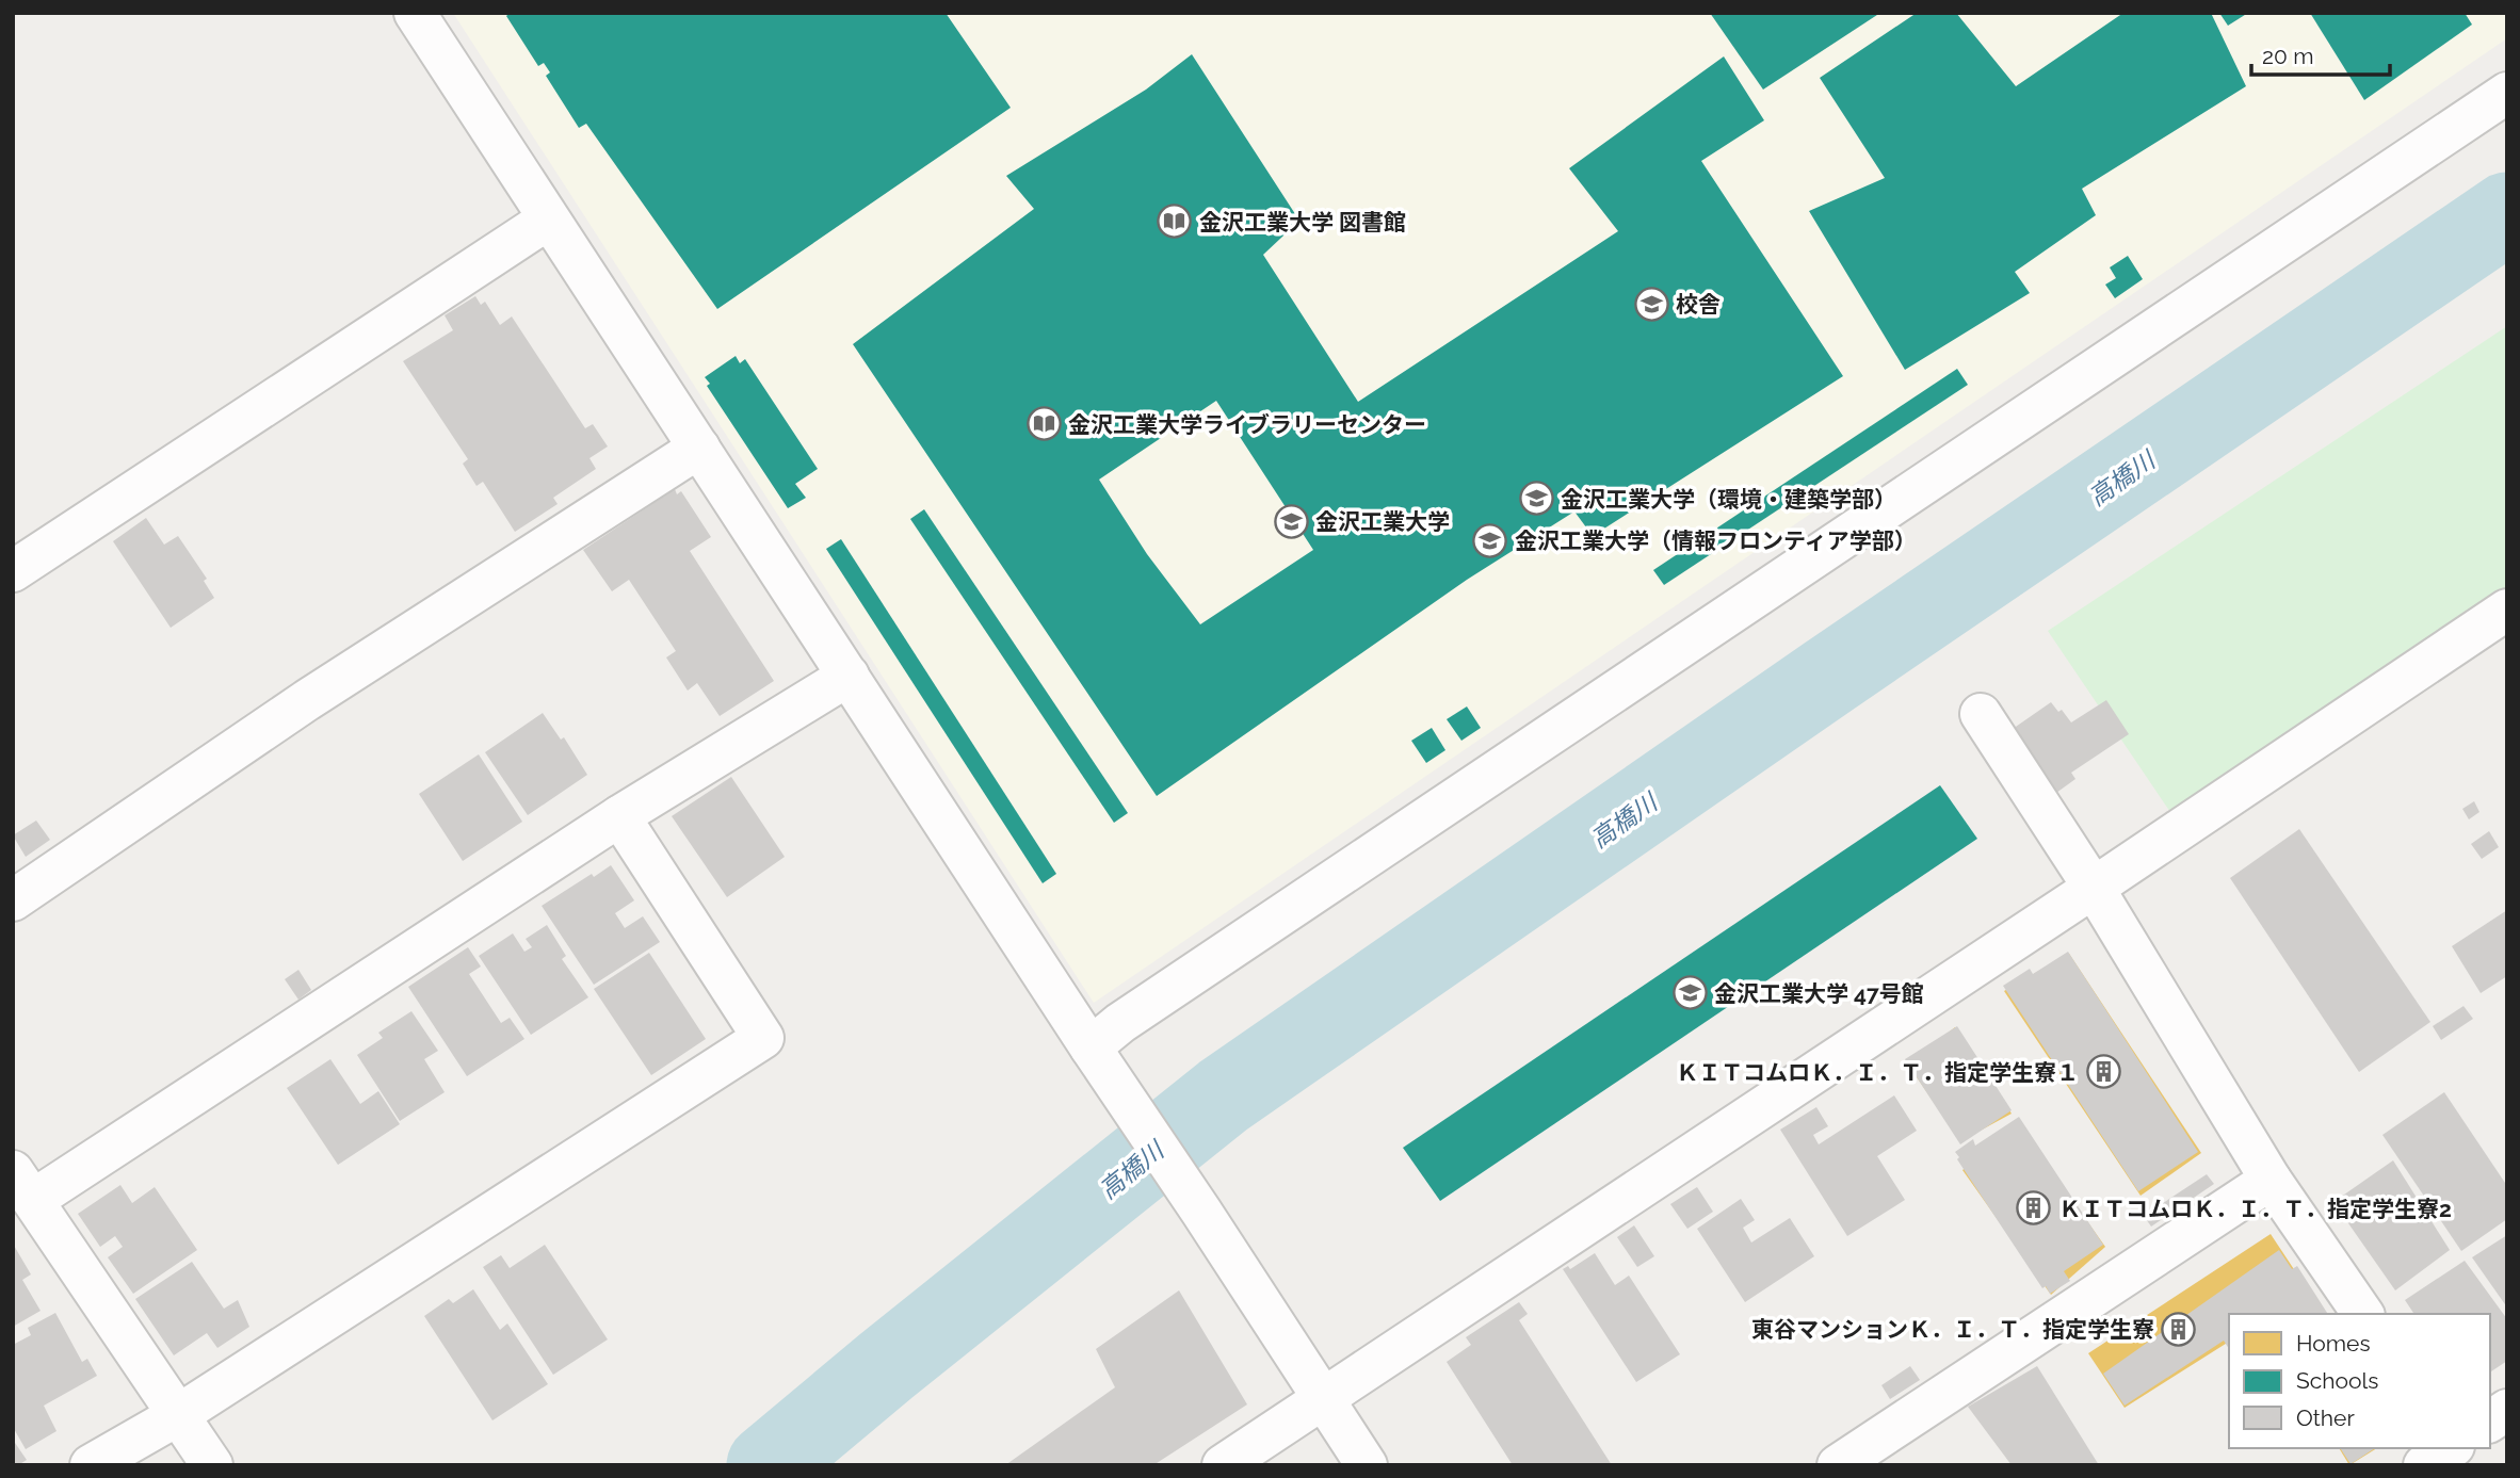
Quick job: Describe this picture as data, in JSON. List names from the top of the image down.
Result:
{
  "water": ["高橋川"],
  "places": {
    "library": ["金沢工業大学 図書館", "金沢工業大学ライブラリーセンター"],
    "school or university": [
      "校舎",
      "金沢工業大学（環境・建築学部）",
      "金沢工業大学",
      "金沢工業大学（情報フロンティア学部）",
      "金沢工業大学 47号館"
    ],
    "building": ["ＫＩＴコムロＫ．Ｉ．Ｔ．指定学生寮１", "ＫＩＴコムロＫ．Ｉ．Ｔ．指定学生寮2", "東谷マンションＫ．Ｉ．Ｔ．指定学生寮"]
  },
  "legend": ["Homes", "Schools", "Other"],
  "scale_bar": "20 m"
}
